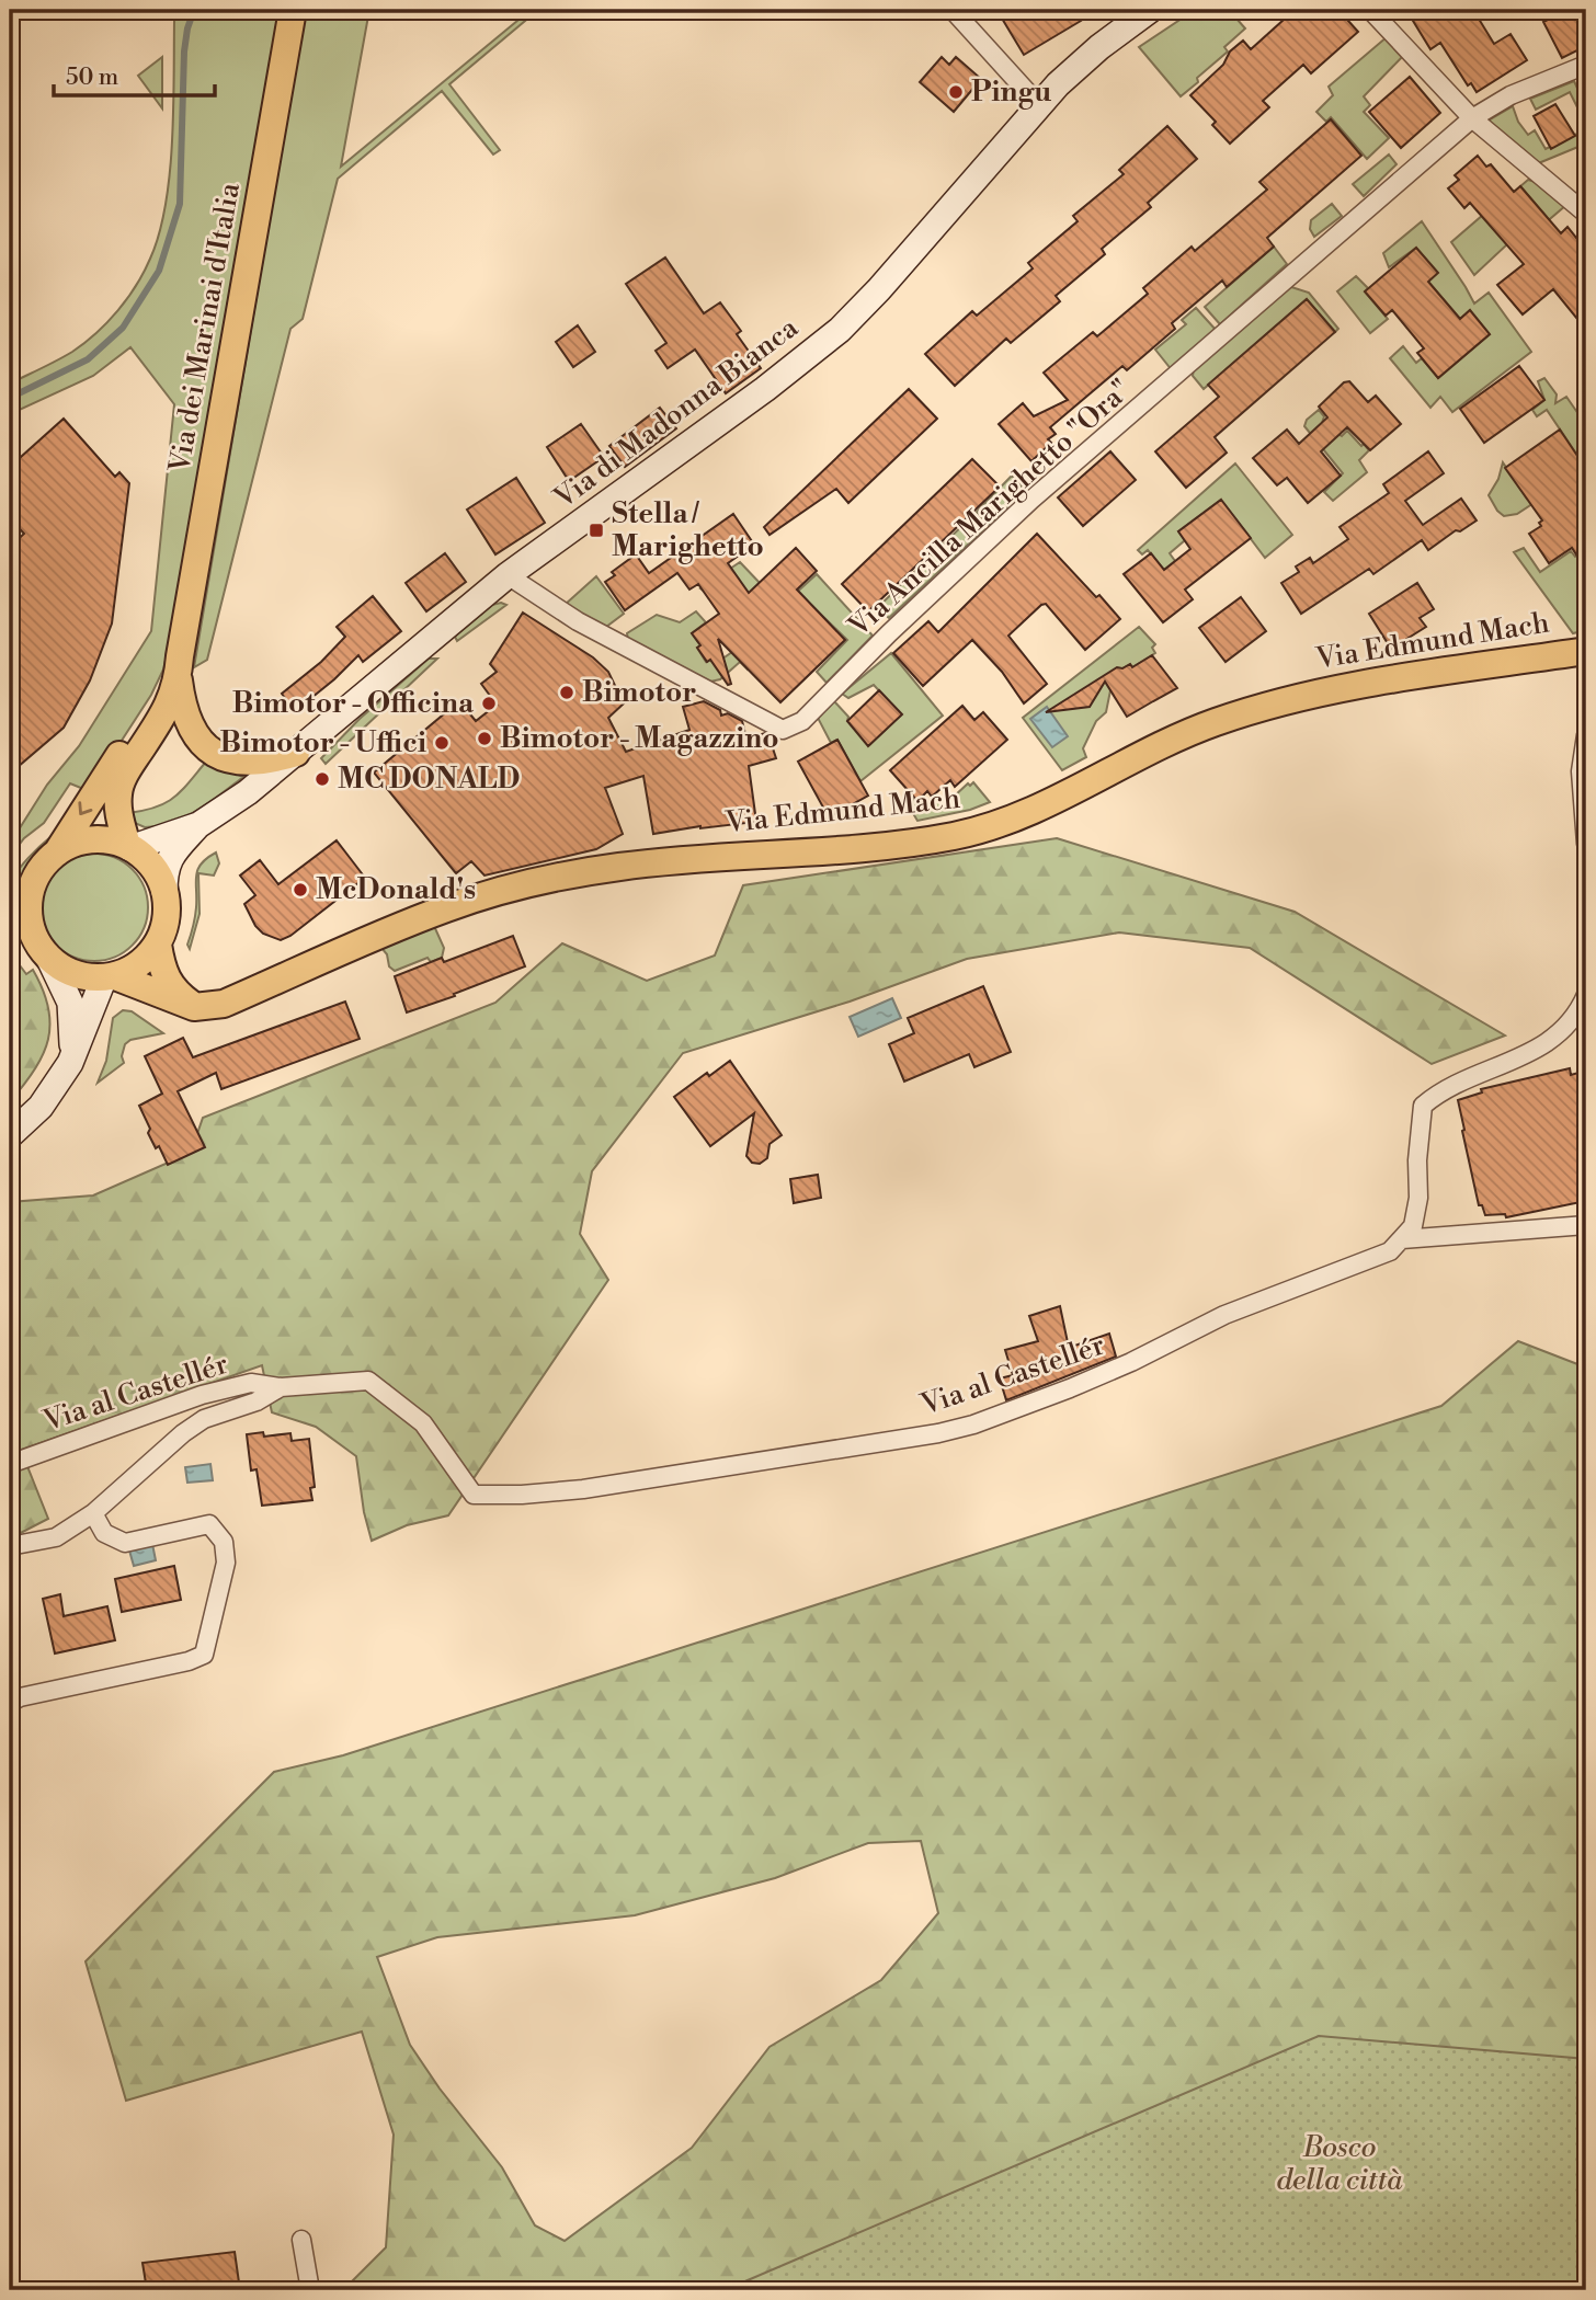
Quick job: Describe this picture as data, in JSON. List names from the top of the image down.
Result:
{
  "streets": {
    "main road": ["Via dei Marinai d'Italia", "Via di Madonna Bianca", "Via Edmund Mach"],
    "street": ["Via Ancilla Marighetto \"Ora\"", "Via al Castellér"]
  },
  "crossings": [
    ["Via dei Marinai d'Italia", "Via di Madonna Bianca"],
    ["Via di Madonna Bianca", "Via Ancilla Marighetto \"Ora\""]
  ],
  "parks": ["Bosco della città"],
  "places": {
    "other": [
      "Pingu",
      "Bimotor",
      "Bimotor - Officina",
      "Bimotor - Magazzino",
      "Bimotor - Uffici",
      "MC DONALD",
      "McDonald's"
    ],
    "transit": ["Stella / Marighetto"]
  },
  "scale_bar": "50 m"
}
